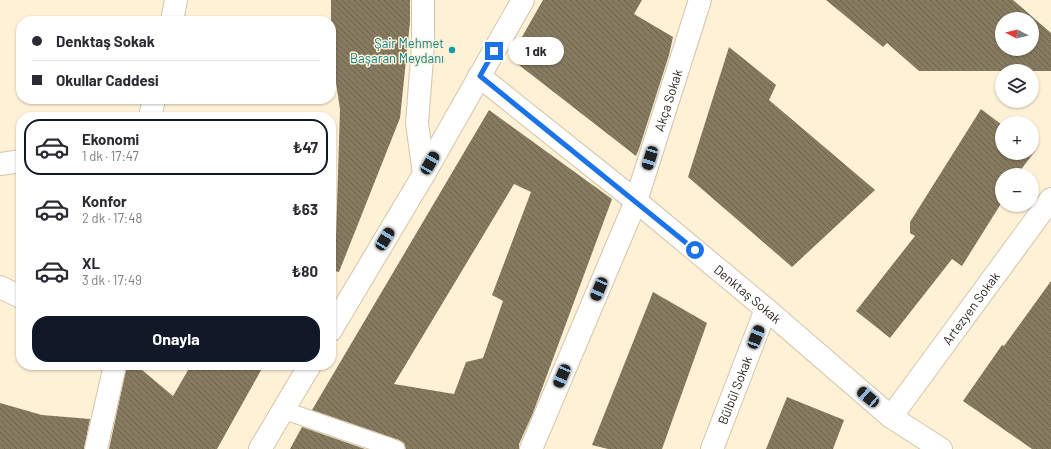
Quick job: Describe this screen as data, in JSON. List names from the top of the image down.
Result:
{
  "streets": {
    "street": [
      "Akça Sokak",
      "Denktaş Sokak",
      "Artezyen Sokak",
      "Bülbül Sokak"
    ]
  },
  "crossings": [
    ["Akça Sokak", "Denktaş Sokak"],
    ["Denktaş Sokak", "Artezyen Sokak"],
    ["Denktaş Sokak", "Bülbül Sokak"]
  ],
  "places": ["Şair Mehmet Başaran Meydanı"],
  "north": "left",
  "page": {
    "map_buttons": ["+", "−"],
    "banner": ["Denktaş Sokak", "Okullar Caddesi"],
    "bubble": "1 dk",
    "list": [
      {
        "name": "Ekonomi",
        "note": "1 dk · 17:47",
        "value": "₺47"
      },
      {
        "name": "Konfor",
        "note": "2 dk · 17:48",
        "value": "₺63"
      },
      {
        "name": "XL",
        "note": "3 dk · 17:49",
        "value": "₺80"
      }
    ],
    "buttons": "Onayla"
  }
}
